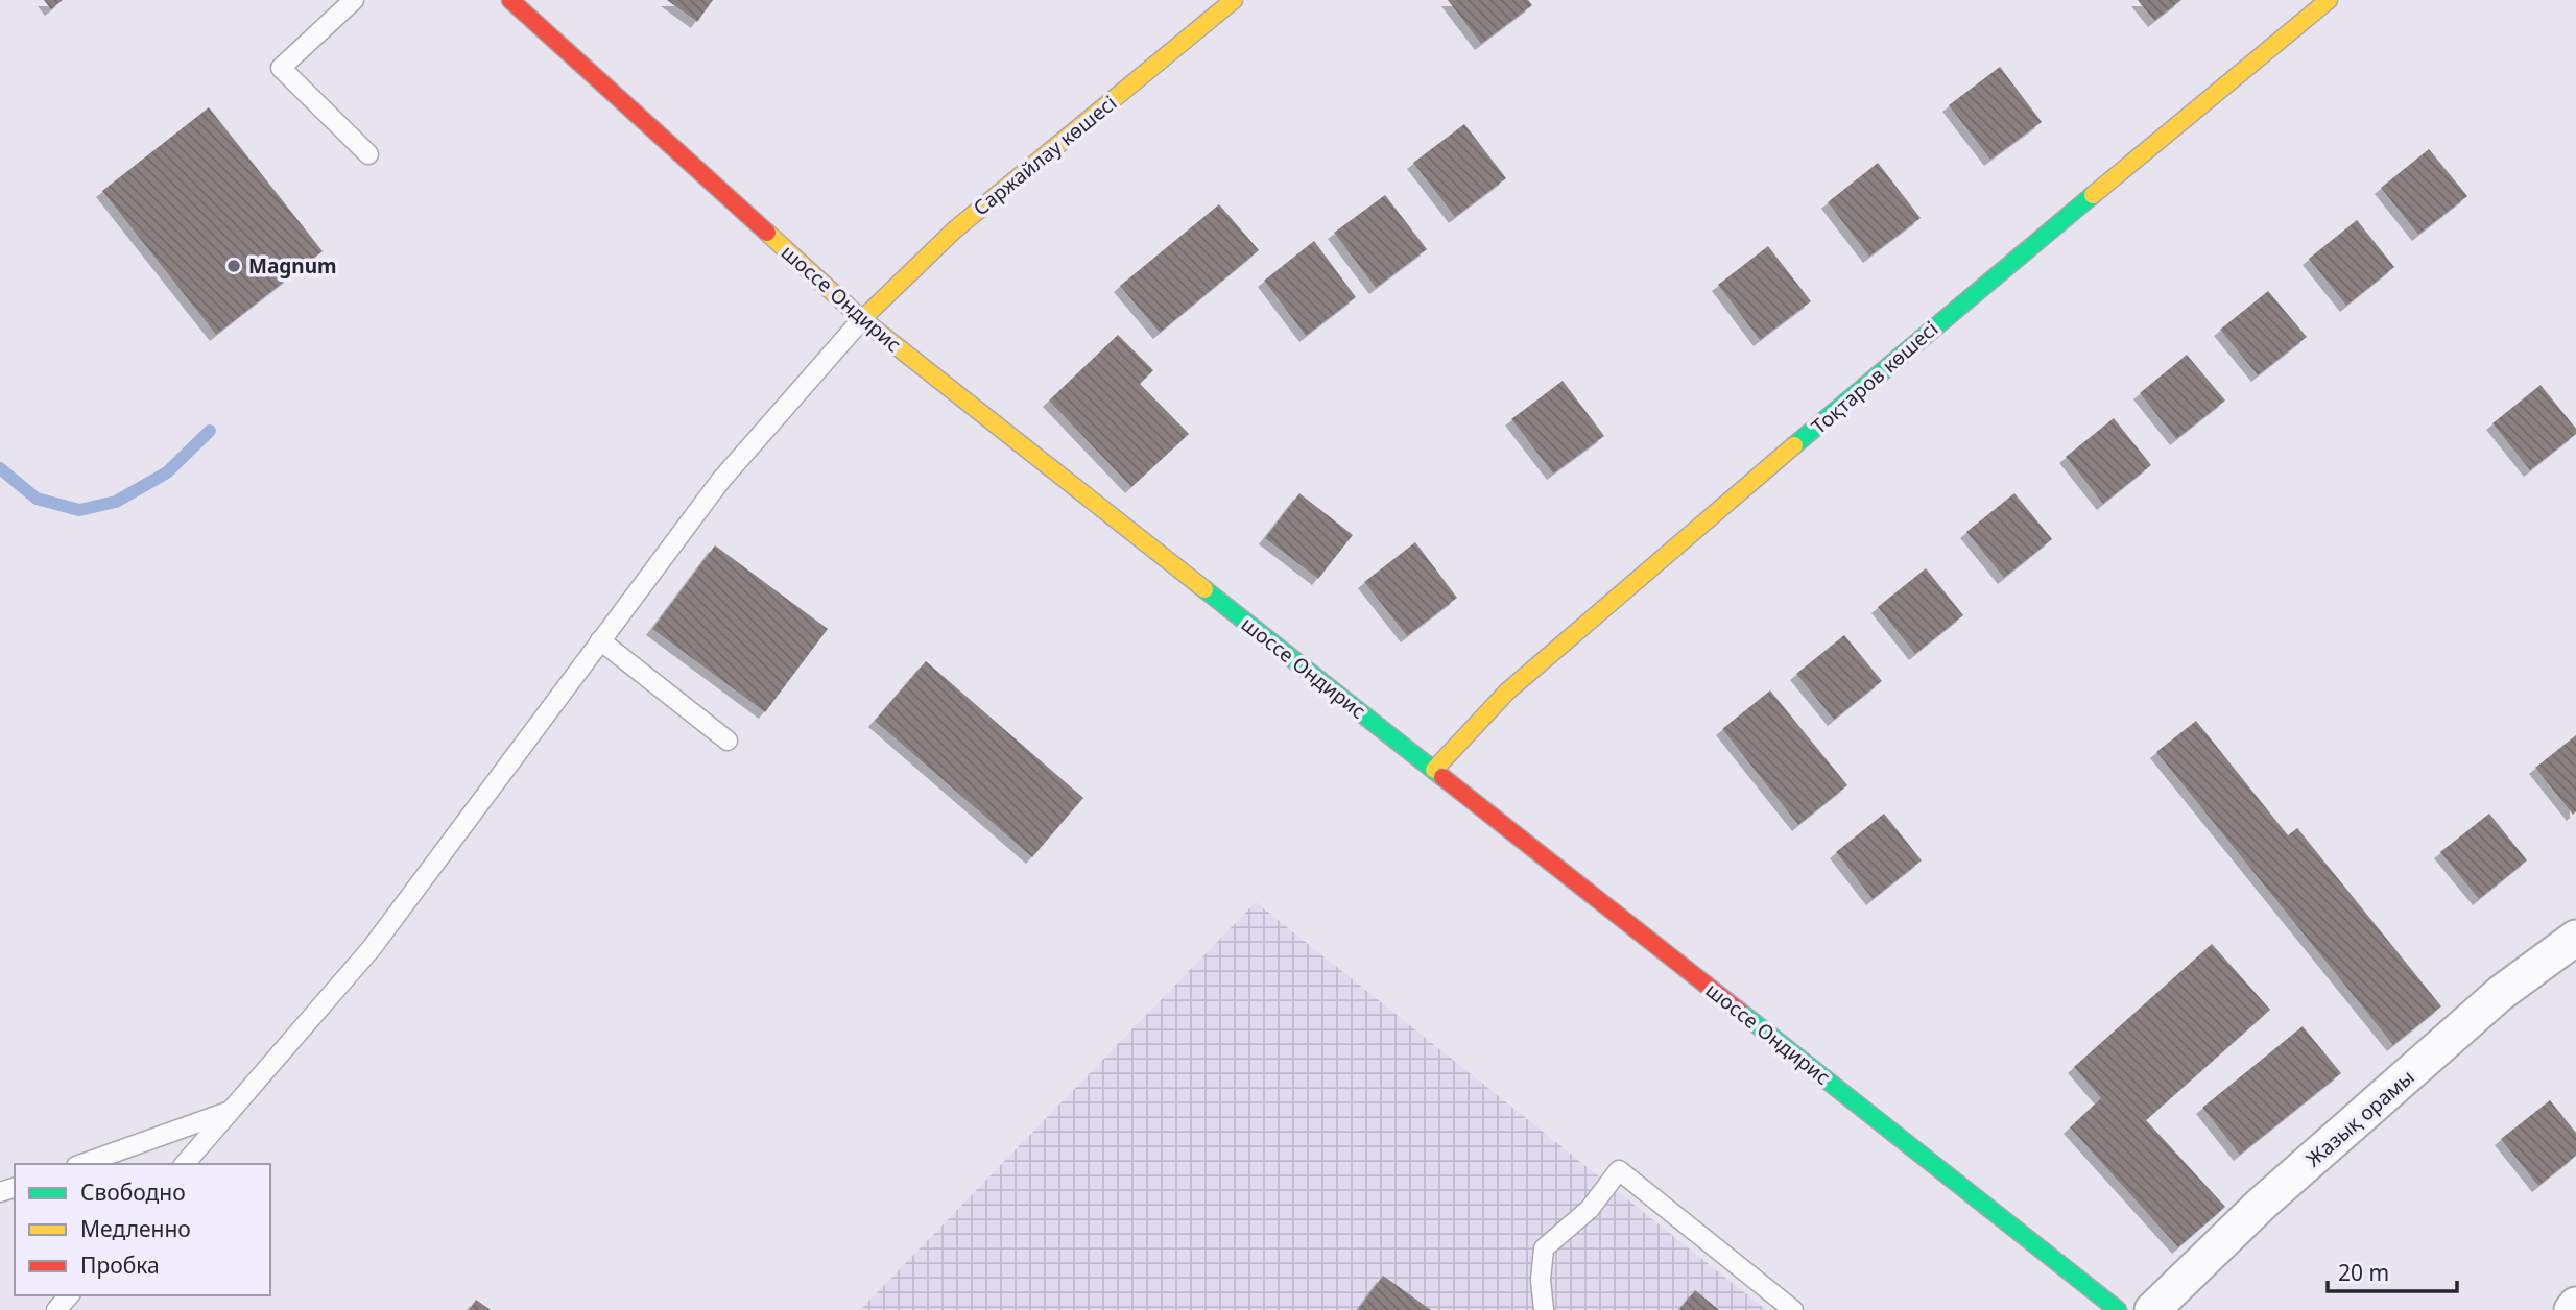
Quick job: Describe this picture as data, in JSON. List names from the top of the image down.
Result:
{
  "streets": {
    "main road": ["Саржайлау көшесі", "шоссе Ондирис", "Тоқтаров көшесі"],
    "street": ["Жазық орамы"]
  },
  "crossings": [
    ["Саржайлау көшесі", "шоссе Ондирис"],
    ["шоссе Ондирис", "Тоқтаров көшесі"]
  ],
  "places": ["Magnum"],
  "legend": ["Свободно", "Медленно", "Пробка"],
  "scale_bar": "20 m"
}
